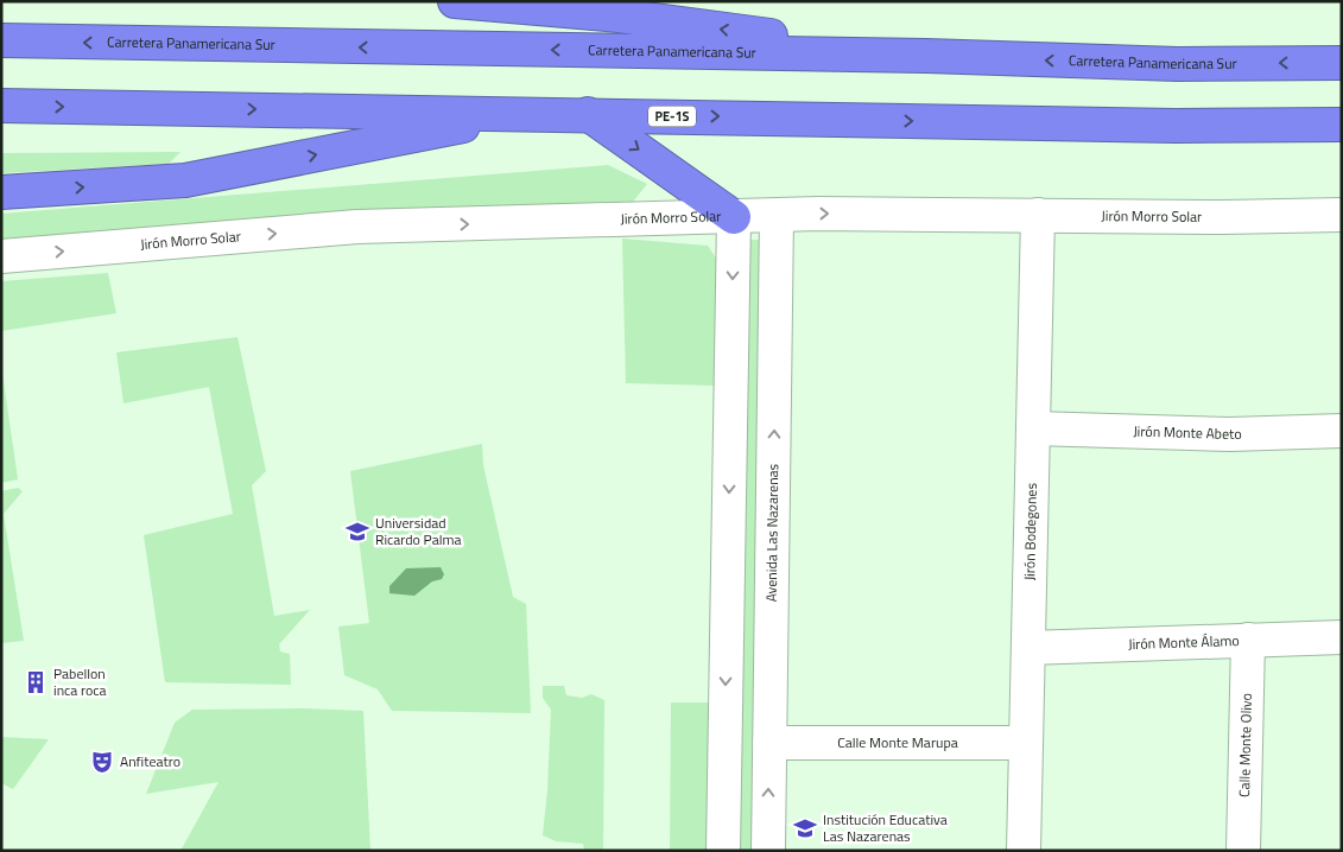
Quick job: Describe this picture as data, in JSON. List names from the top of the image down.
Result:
{
  "streets": {
    "highway": ["Carretera Panamericana Sur", "PE-1S"],
    "street": [
      "Jirón Morro Solar",
      "Jirón Monte Abeto",
      "Avenida Las Nazarenas",
      "Jirón Bodegones",
      "Jirón Monte Álamo",
      "Calle Monte Marupa",
      "Calle Monte Olivo"
    ]
  },
  "crossings": [
    ["Jirón Morro Solar", "Avenida Las Nazarenas"],
    ["Jirón Morro Solar", "Jirón Bodegones"],
    ["Jirón Monte Abeto", "Jirón Bodegones"],
    ["Avenida Las Nazarenas", "Calle Monte Marupa"],
    ["Jirón Bodegones", "Jirón Monte Álamo"],
    ["Jirón Bodegones", "Calle Monte Marupa"],
    ["Jirón Monte Álamo", "Calle Monte Olivo"]
  ],
  "one_way": ["Jirón Morro Solar"],
  "places": {
    "school or university": ["Universidad Ricardo Palma", "Institución Educativa Las Nazarenas"],
    "building": ["Pabellon inca roca"],
    "theatre": ["Anfiteatro"]
  }
}
